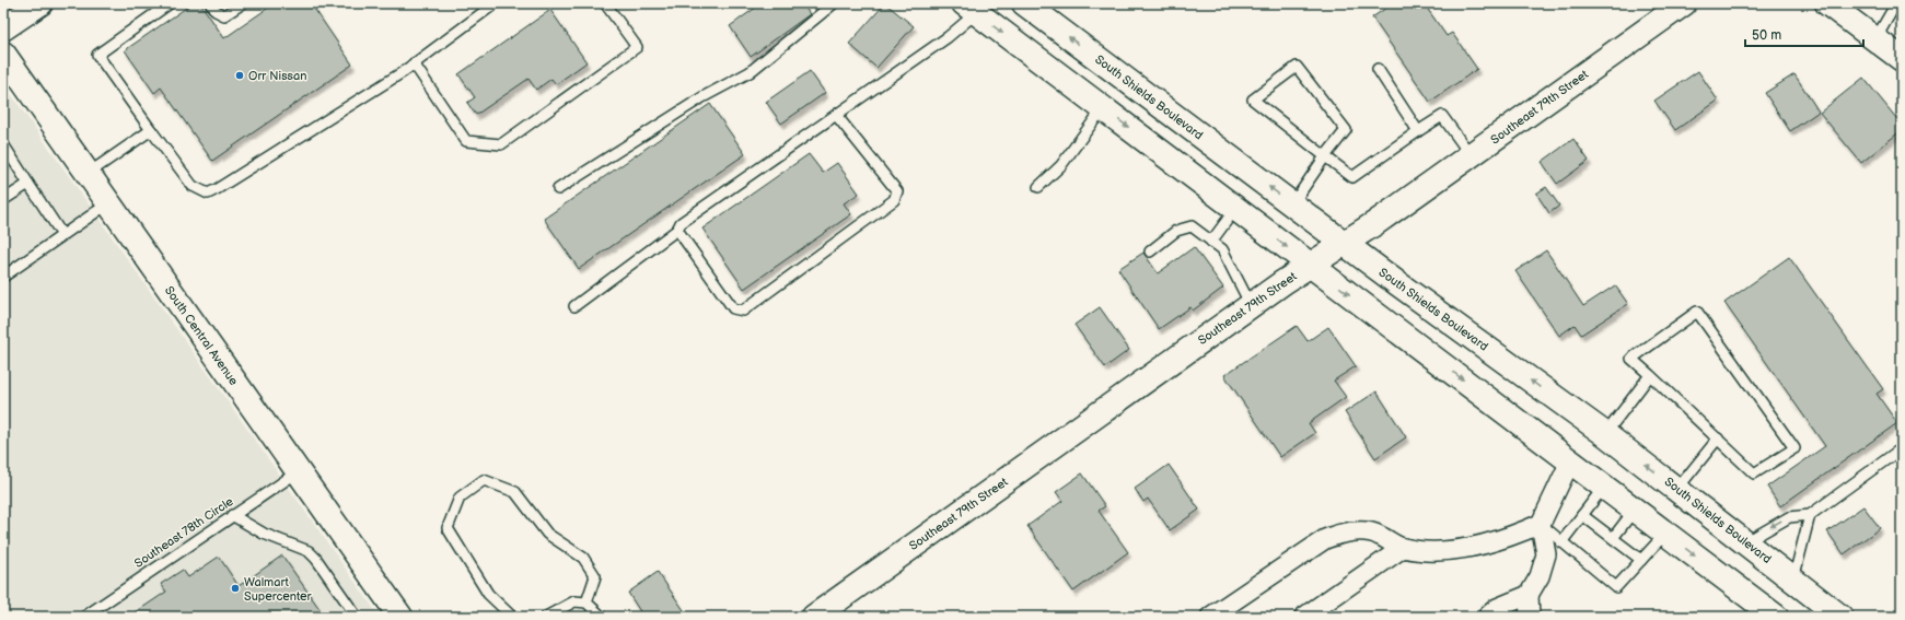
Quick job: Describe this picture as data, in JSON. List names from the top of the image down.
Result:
{
  "streets": {
    "main road": ["South Shields Boulevard", "Southeast 79th Street", "South Central Avenue"],
    "lane": ["Southeast 78th Circle"]
  },
  "crossings": [
    ["South Shields Boulevard", "Southeast 79th Street"],
    ["South Central Avenue", "Southeast 78th Circle"]
  ],
  "places": ["Orr Nissan", "Walmart Supercenter"],
  "scale_bar": "50 m"
}
